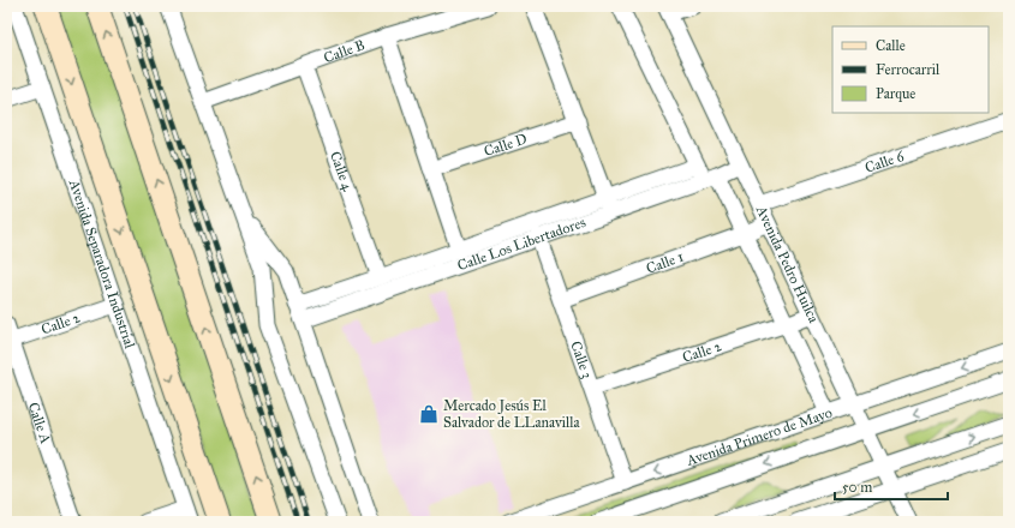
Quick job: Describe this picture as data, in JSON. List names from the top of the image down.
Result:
{
  "streets": {
    "main road": ["Avenida Separadora Industrial"],
    "street": [
      "Calle B",
      "Calle D",
      "Calle 6",
      "Calle 4",
      "Calle Los Libertadores",
      "Calle 1",
      "Avenida Pedro Huilca",
      "Calle 2",
      "Calle 3",
      "Calle A",
      "Avenida Primero de Mayo"
    ]
  },
  "crossings": [
    ["Calle B", "Calle 4"],
    ["Calle 6", "Avenida Pedro Huilca"],
    ["Calle 4", "Calle Los Libertadores"],
    ["Calle Los Libertadores", "Avenida Pedro Huilca"],
    ["Calle Los Libertadores", "Calle 3"],
    ["Calle 1", "Avenida Pedro Huilca"],
    ["Calle 1", "Calle 3"],
    ["Avenida Separadora Industrial", "Calle 2"],
    ["Avenida Pedro Huilca", "Calle 2"],
    ["Avenida Pedro Huilca", "Avenida Primero de Mayo"],
    ["Calle 2", "Calle 3"],
    ["Calle 2", "Calle A"],
    ["Calle 3", "Avenida Primero de Mayo"]
  ],
  "places": {
    "shop": ["Mercado Jesús El Salvador de LLanavilla"]
  },
  "legend": ["Calle", "Ferrocarril", "Parque"],
  "scale_bar": "50 m"
}
